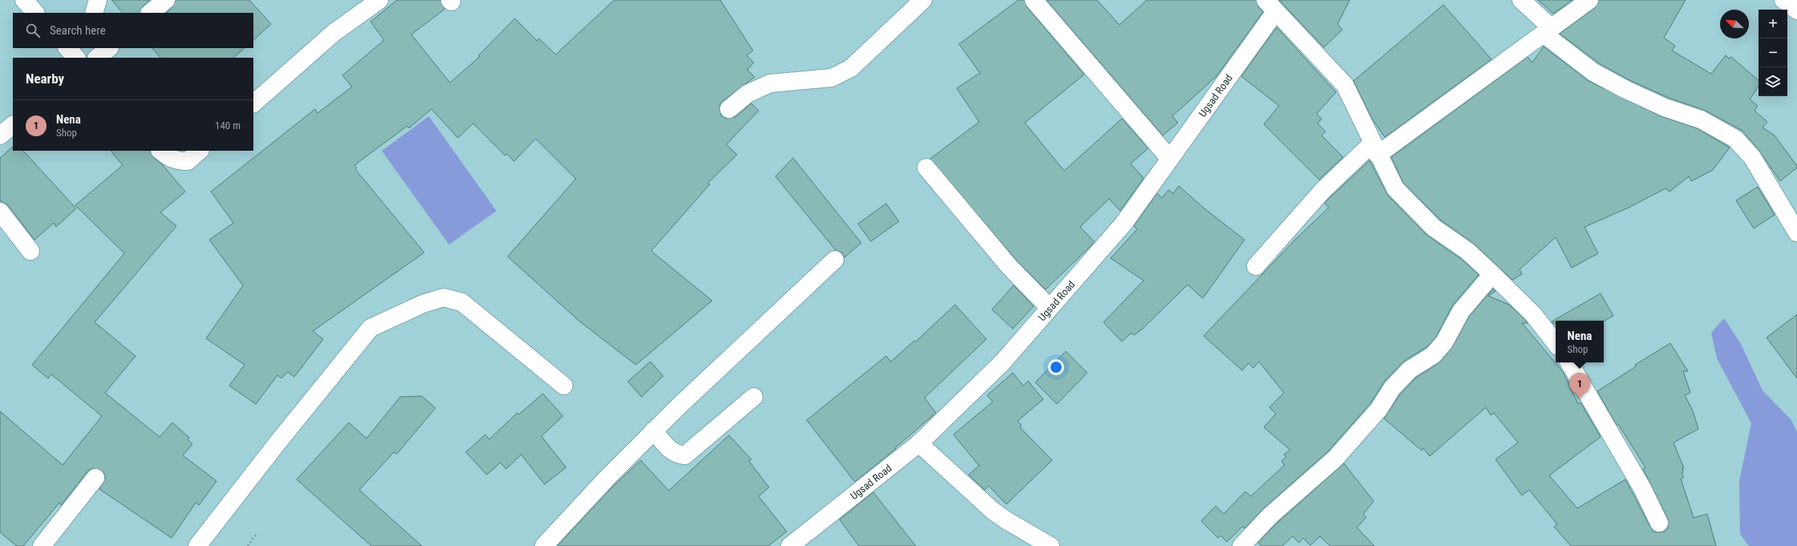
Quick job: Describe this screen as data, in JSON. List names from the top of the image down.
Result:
{
  "streets": {
    "street": ["Ugsad Road"]
  },
  "north": "top left",
  "page": {
    "map_buttons": ["+", "−"],
    "search": "Search here",
    "heading": "Nearby",
    "list": [
      {
        "mark": "1",
        "name": "Nena",
        "note": "Shop",
        "value": "140 m"
      }
    ],
    "popup": ["Nena", "Shop"],
    "pins": "1"
  }
}
